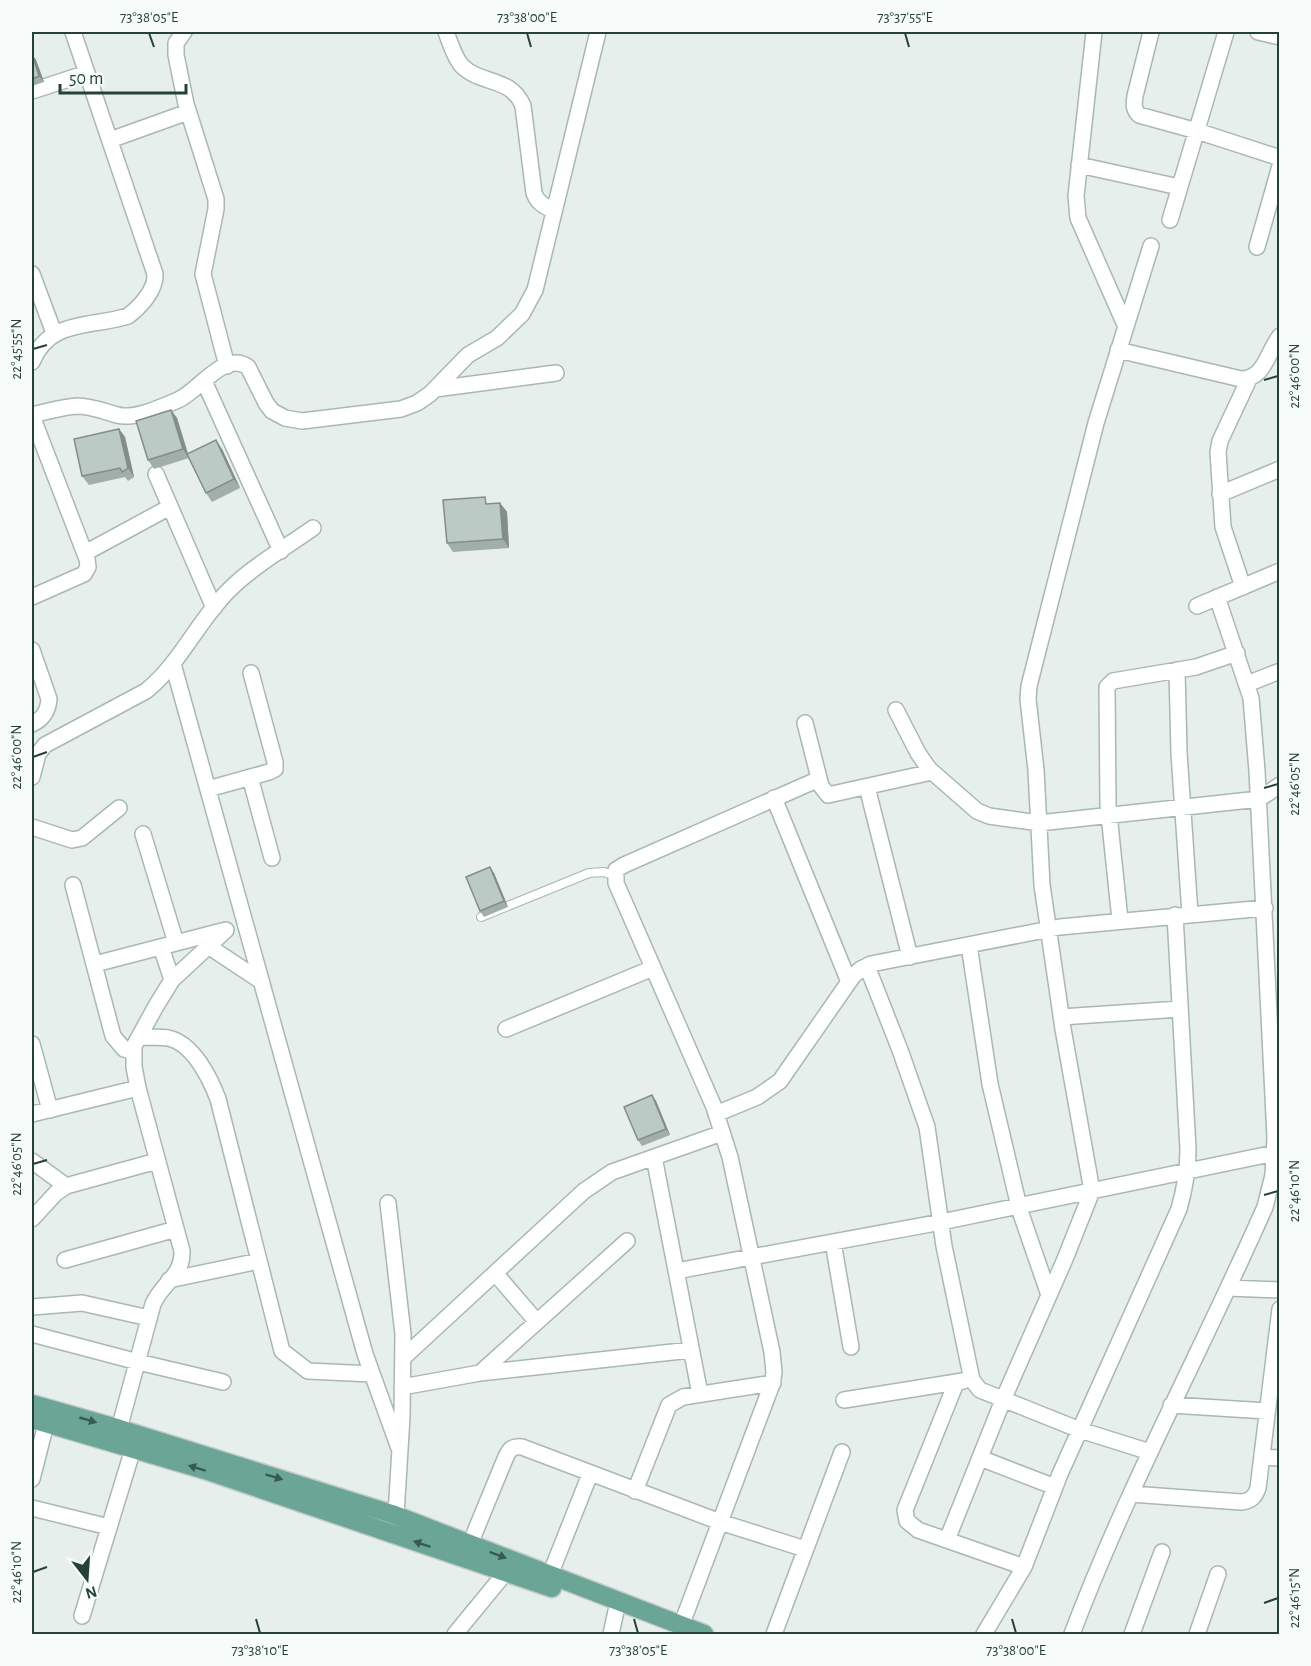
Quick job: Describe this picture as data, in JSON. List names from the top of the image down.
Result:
{
  "scale_bar": "50 m",
  "north": "bottom",
  "coordinates": [
    "73°38'05\"E",
    "73°38'00\"E",
    "73°37'55\"E",
    "22°45'55\"N",
    "22°46'00\"N",
    "22°46'05\"N",
    "22°46'10\"N",
    "22°46'15\"N",
    "73°38'10\"E"
  ]
}
